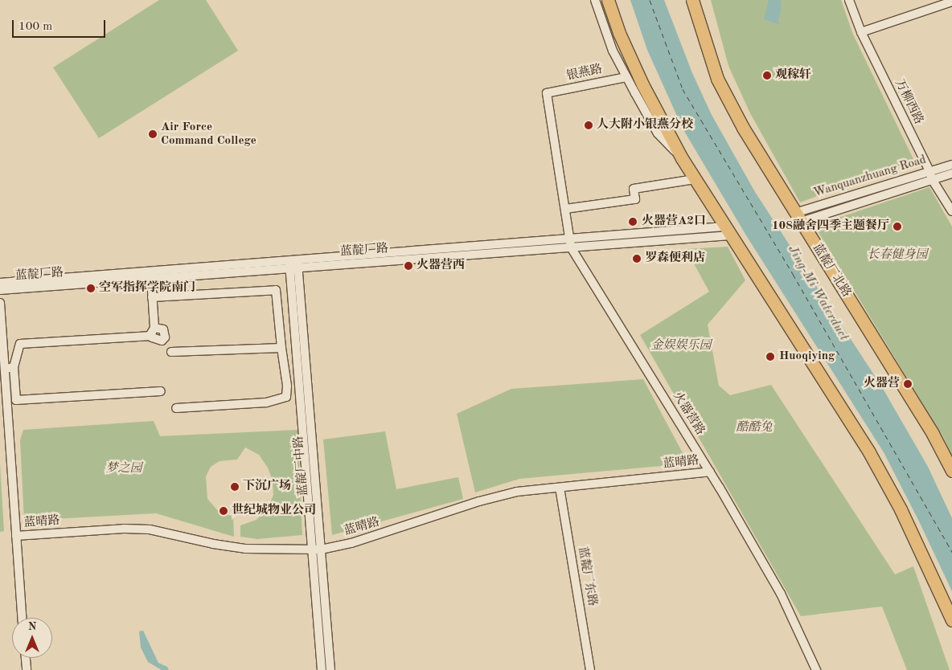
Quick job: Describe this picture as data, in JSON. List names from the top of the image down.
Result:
{
  "streets": {
    "highway": ["蓝靛厂北路"],
    "street": [
      "银燕路",
      "万柳西路",
      "Wanquanzhuang Road",
      "蓝靛厂路",
      "火器营路",
      "蓝晴路",
      "蓝靛厂中路",
      "蓝靛厂东路"
    ]
  },
  "crossings": [
    ["银燕路", "火器营路"],
    ["万柳西路", "Wanquanzhuang Road"],
    ["Wanquanzhuang Road", "蓝靛厂北路"],
    ["蓝靛厂路", "火器营路"],
    ["蓝靛厂路", "蓝靛厂中路"],
    ["火器营路", "蓝晴路"],
    ["蓝晴路", "蓝靛厂中路"],
    ["蓝晴路", "蓝靛厂东路"]
  ],
  "water": ["Jing-Mi Waterduct"],
  "parks": [
    "长春健身园",
    "金娱娱乐园",
    "酷酷兔",
    "梦之园"
  ],
  "places": [
    "观稼轩",
    "人大附小银燕分校",
    "Air Force Command College",
    "火器营A2口",
    "108融舍四季主题餐厅",
    "罗森便利店",
    "火器营西",
    "空军指挥学院南门",
    "Huoqiying",
    "火器营",
    "下沉广场",
    "世纪城物业公司"
  ],
  "scale_bar": "100 m",
  "north": "top"
}
